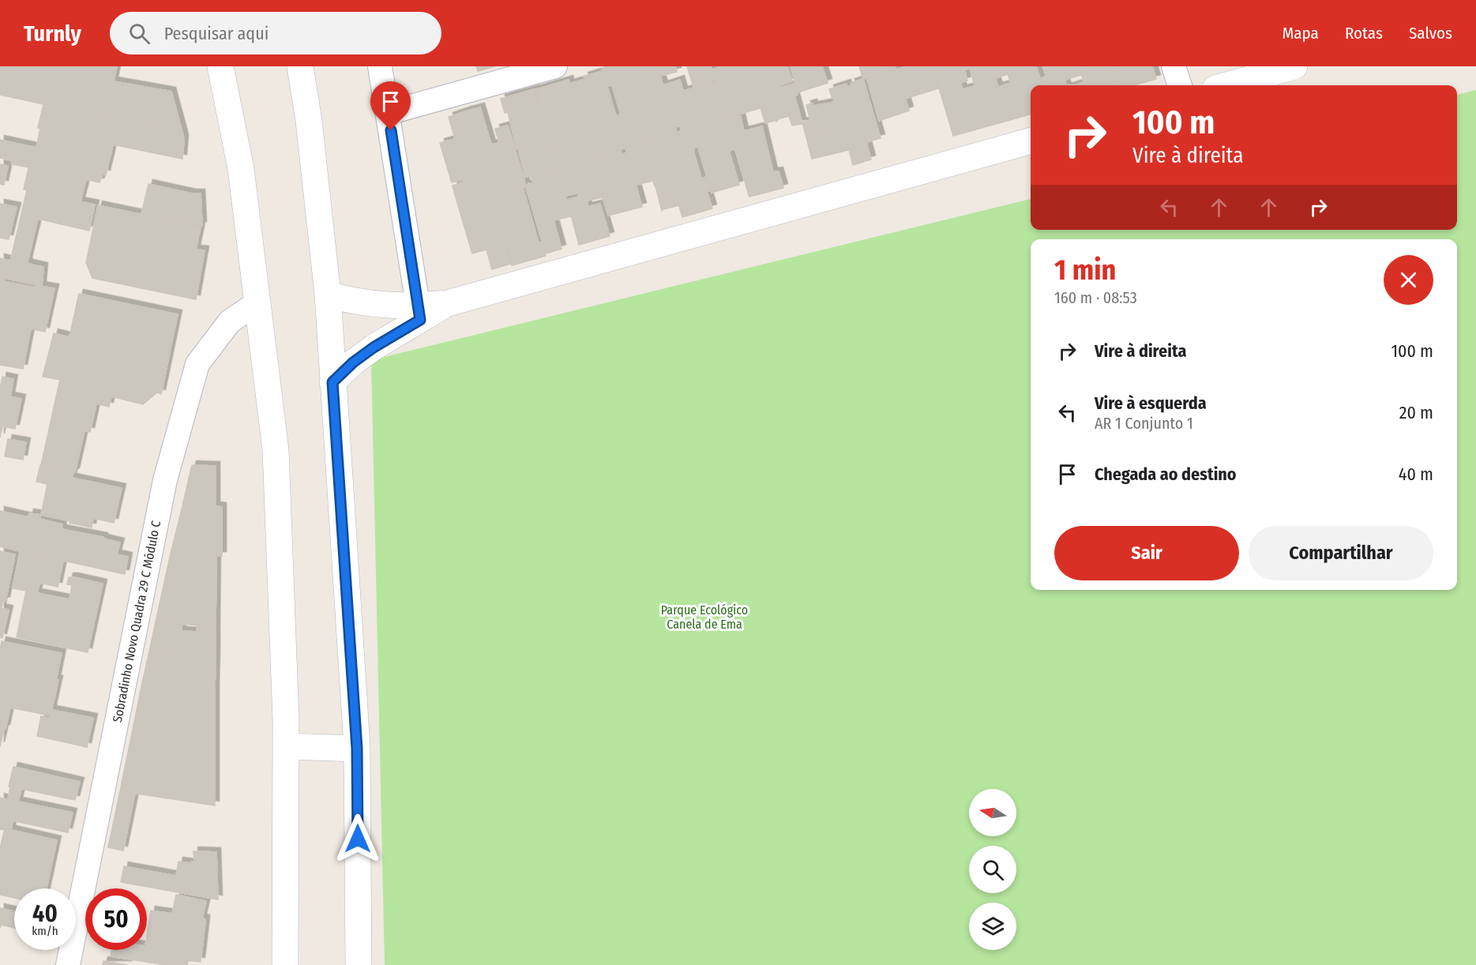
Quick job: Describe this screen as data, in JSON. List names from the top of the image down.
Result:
{
  "streets": {
    "street": ["Sobradinho Novo Quadra 29 C Módulo C"]
  },
  "parks": ["Parque Ecológico Canela de Ema"],
  "north": "left",
  "page": {
    "header": "Turnly",
    "search": "Pesquisar aqui",
    "nav": ["Mapa", "Rotas", "Salvos"],
    "turn": ["100 m", "Vire à direita"],
    "heading": ["1 min", "160 m · 08:53"],
    "list": [
      {
        "name": "Vire à direita",
        "value": "100 m"
      },
      {
        "name": "Vire à esquerda",
        "note": "AR 1 Conjunto 1",
        "value": "20 m"
      },
      {
        "name": "Chegada ao destino",
        "value": "40 m"
      }
    ],
    "buttons": ["Sair", "Compartilhar"],
    "speed": "40 km/h",
    "limit": "50"
  }
}
